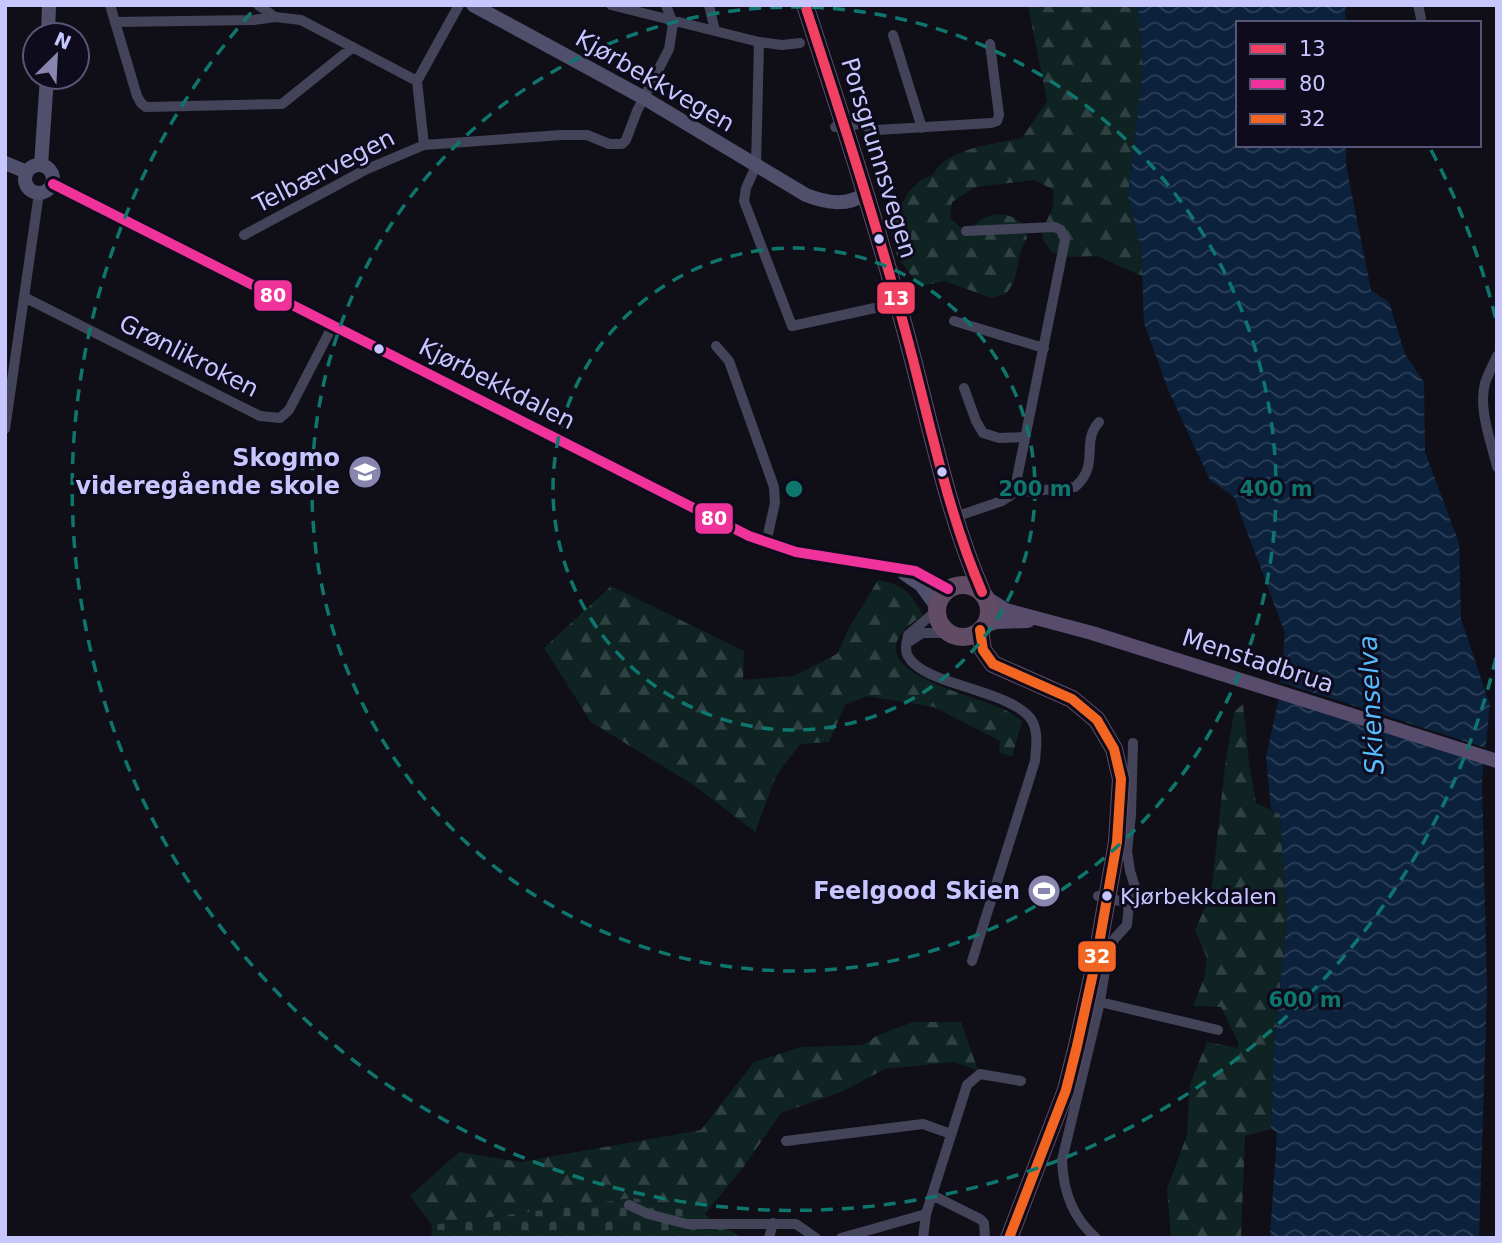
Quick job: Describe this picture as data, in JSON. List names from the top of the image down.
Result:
{
  "streets": {
    "highway": ["Porsgrunnsvegen"],
    "main road": ["Menstadbrua"],
    "street": [
      "Kjørbekkvegen",
      "Telbærvegen",
      "Grønlikroken",
      "Kjørbekkdalen"
    ]
  },
  "crossings": [
    ["Kjørbekkvegen", "Porsgrunnsvegen"],
    ["Kjørbekkvegen", "Telbærvegen"],
    ["Porsgrunnsvegen", "Kjørbekkdalen"],
    ["Porsgrunnsvegen", "Menstadbrua"],
    ["Grønlikroken", "Kjørbekkdalen"],
    ["Kjørbekkdalen", "Menstadbrua"]
  ],
  "water": ["Skienselva"],
  "places": {
    "school or university": ["Skogmo videregående skole"],
    "sports": ["Feelgood Skien"],
    "other": ["Kjørbekkdalen"]
  },
  "lines": ["transit line 13", "transit line 80", "transit line 32"],
  "legend": ["13", "80", "32"],
  "north": "top right",
  "rings": ["200 m", "400 m", "600 m"]
}
